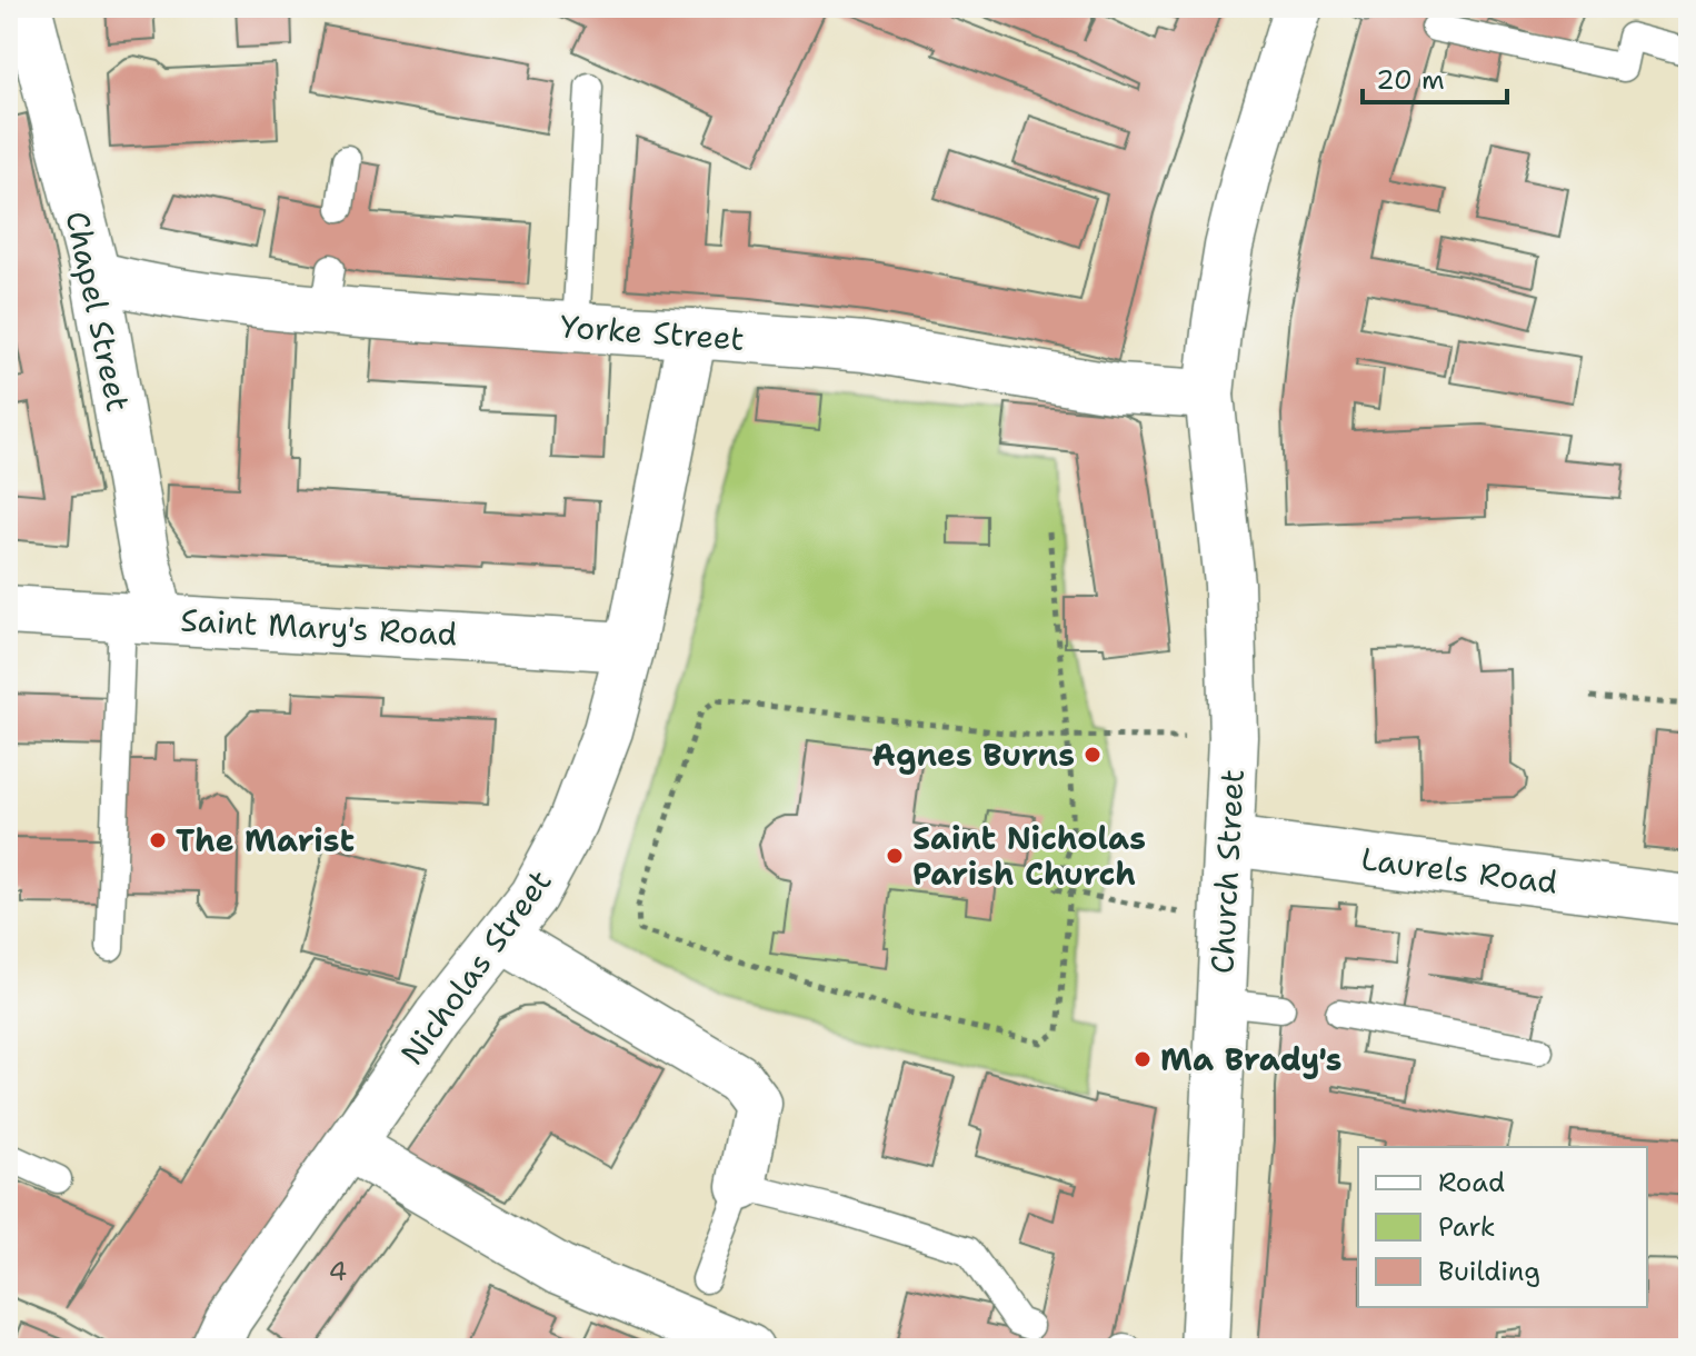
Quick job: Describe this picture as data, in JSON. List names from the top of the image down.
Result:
{
  "streets": {
    "street": [
      "Chapel Street",
      "Yorke Street",
      "Saint Mary's Road",
      "Laurels Road",
      "Church Street",
      "Nicholas Street"
    ]
  },
  "crossings": [
    ["Chapel Street", "Yorke Street"],
    ["Chapel Street", "Saint Mary's Road"],
    ["Yorke Street", "Church Street"],
    ["Yorke Street", "Nicholas Street"],
    ["Saint Mary's Road", "Nicholas Street"],
    ["Laurels Road", "Church Street"]
  ],
  "places": [
    "Agnes Burns",
    "The Marist",
    "Saint Nicholas Parish Church",
    "Ma Brady's"
  ],
  "house_numbers": ["4"],
  "legend": ["Road", "Park", "Building"],
  "scale_bar": "20 m"
}
